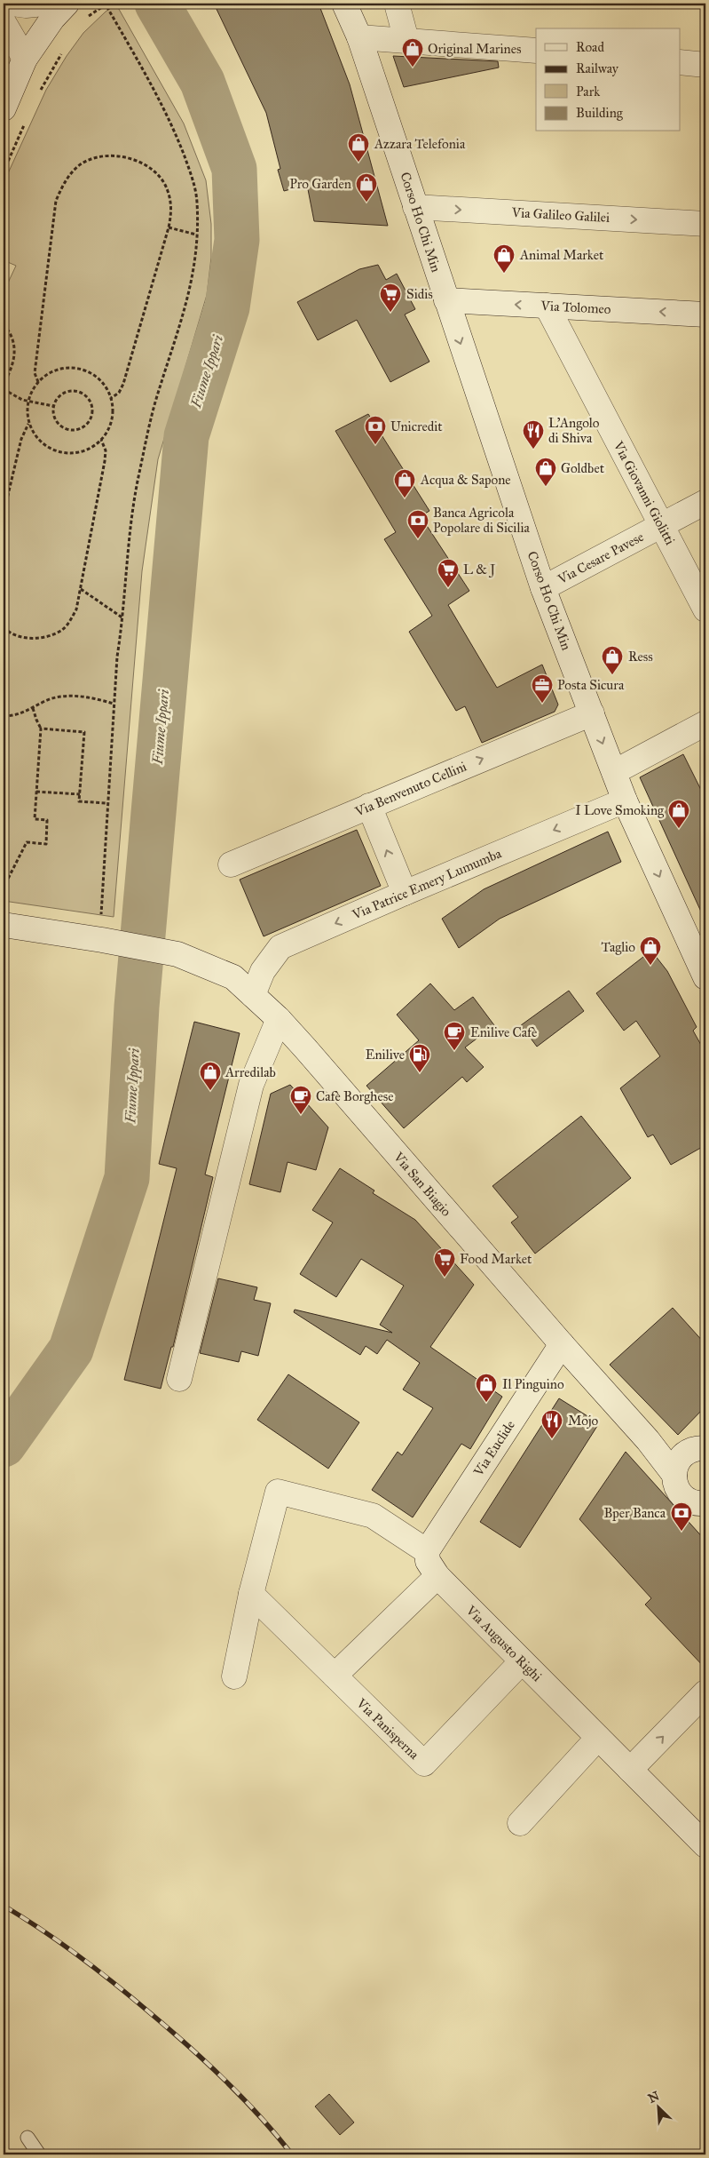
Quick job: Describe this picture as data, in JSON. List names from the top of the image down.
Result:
{
  "streets": {
    "street": [
      "Via Galileo Galilei",
      "Corso Ho Chi Min",
      "Via Tolomeo",
      "Via Giovanni Giolitti",
      "Via Cesare Pavese",
      "Via Benvenuto Cellini",
      "Via Patrice Emery Lumumba",
      "Via San Biagio",
      "Via Euclide",
      "Via Augusto Righi",
      "Via Panisperna"
    ]
  },
  "crossings": [
    ["Via Galileo Galilei", "Corso Ho Chi Min"],
    ["Corso Ho Chi Min", "Via Tolomeo"],
    ["Corso Ho Chi Min", "Via Cesare Pavese"],
    ["Corso Ho Chi Min", "Via Benvenuto Cellini"],
    ["Corso Ho Chi Min", "Via Patrice Emery Lumumba"],
    ["Via Tolomeo", "Via Giovanni Giolitti"],
    ["Via Giovanni Giolitti", "Via Cesare Pavese"],
    ["Via Patrice Emery Lumumba", "Via San Biagio"],
    ["Via San Biagio", "Via Euclide"],
    ["Via Euclide", "Via Augusto Righi"],
    ["Via Augusto Righi", "Via Panisperna"]
  ],
  "one_way": [
    "Corso Ho Chi Min",
    "Via Tolomeo",
    "Via Benvenuto Cellini",
    "Via Patrice Emery Lumumba"
  ],
  "water": ["Fiume Ippari"],
  "places": {
    "shop": [
      "Original Marines",
      "Azzara Telefonia",
      "Pro Garden",
      "Animal Market",
      "Goldbet",
      "Acqua & Sapone",
      "Ress",
      "I Love Smoking",
      "Taglio",
      "Arredilab",
      "Il Pinguino"
    ],
    "supermarket": ["Sidis", "L & J", "Food Market"],
    "bank": ["Unicredit", "Banca Agricola Popolare di Sicilia", "Bper Banca"],
    "restaurant": ["L'Angolo di Shiva", "Mojo"],
    "office": ["Posta Sicura"],
    "cafe": ["Enilive Cafè", "Cafè Borghese"],
    "fuel station": ["Enilive"]
  },
  "legend": [
    "Road",
    "Railway",
    "Park",
    "Building"
  ],
  "north": "top left"
}
